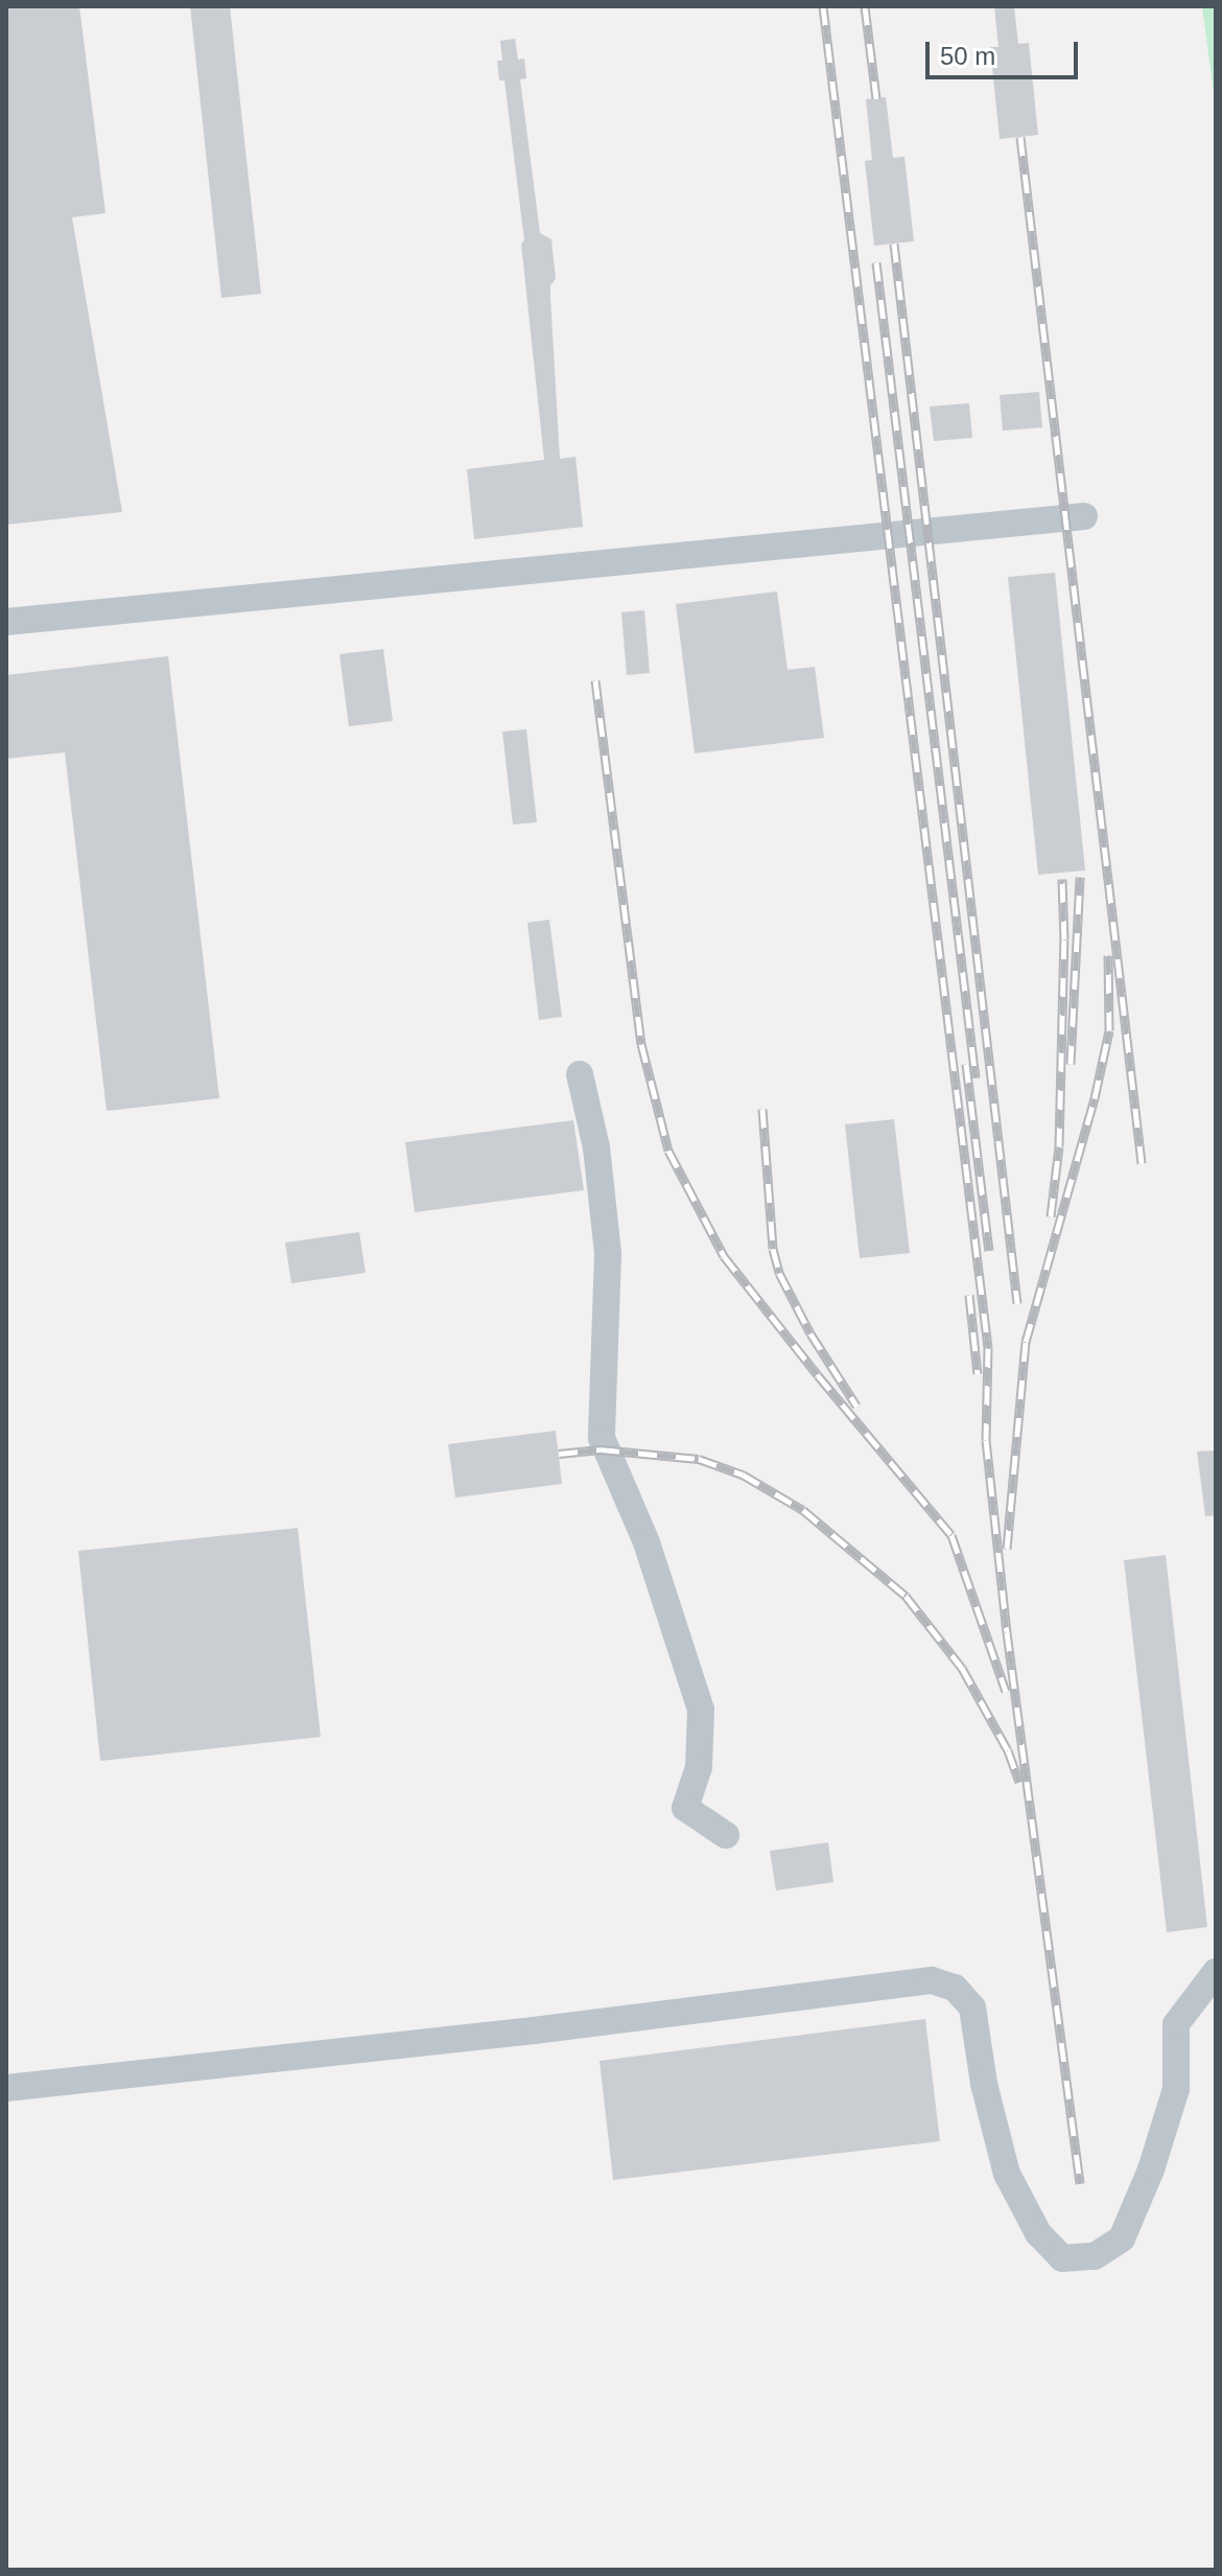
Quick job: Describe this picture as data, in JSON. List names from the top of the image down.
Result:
{
  "scale_bar": "50 m"
}
